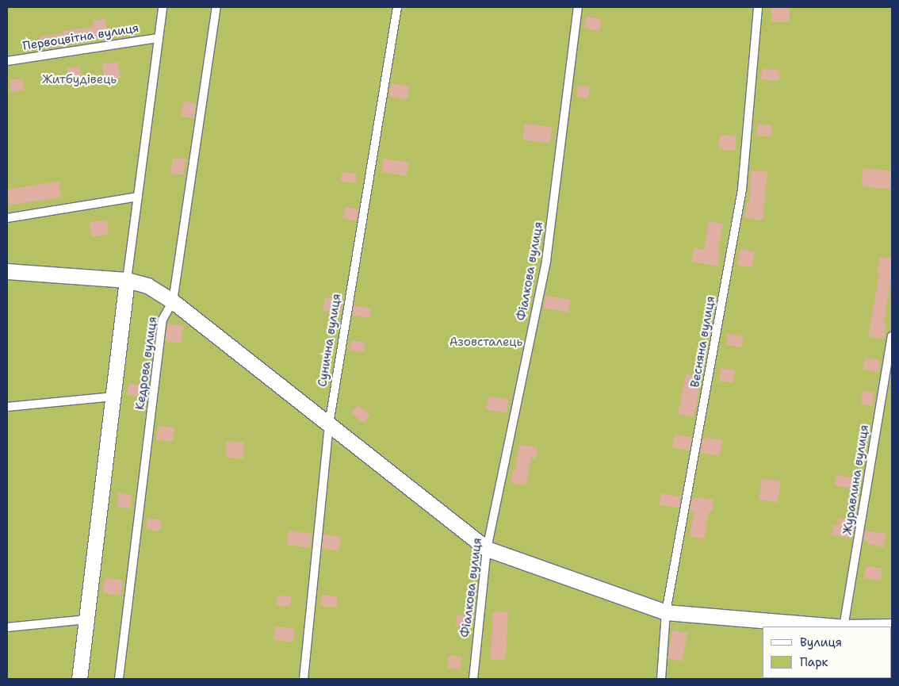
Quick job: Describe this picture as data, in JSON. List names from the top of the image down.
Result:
{
  "streets": {
    "lane": [
      "Первоцвітна вулиця",
      "Фіалкова вулиця",
      "Сунична вулиця",
      "Весняна вулиця",
      "Кедрова вулиця",
      "Журавлина вулиця"
    ]
  },
  "parks": ["Житбудівець", "Азовсталець"],
  "legend": ["Вулиця", "Парк"]
}
